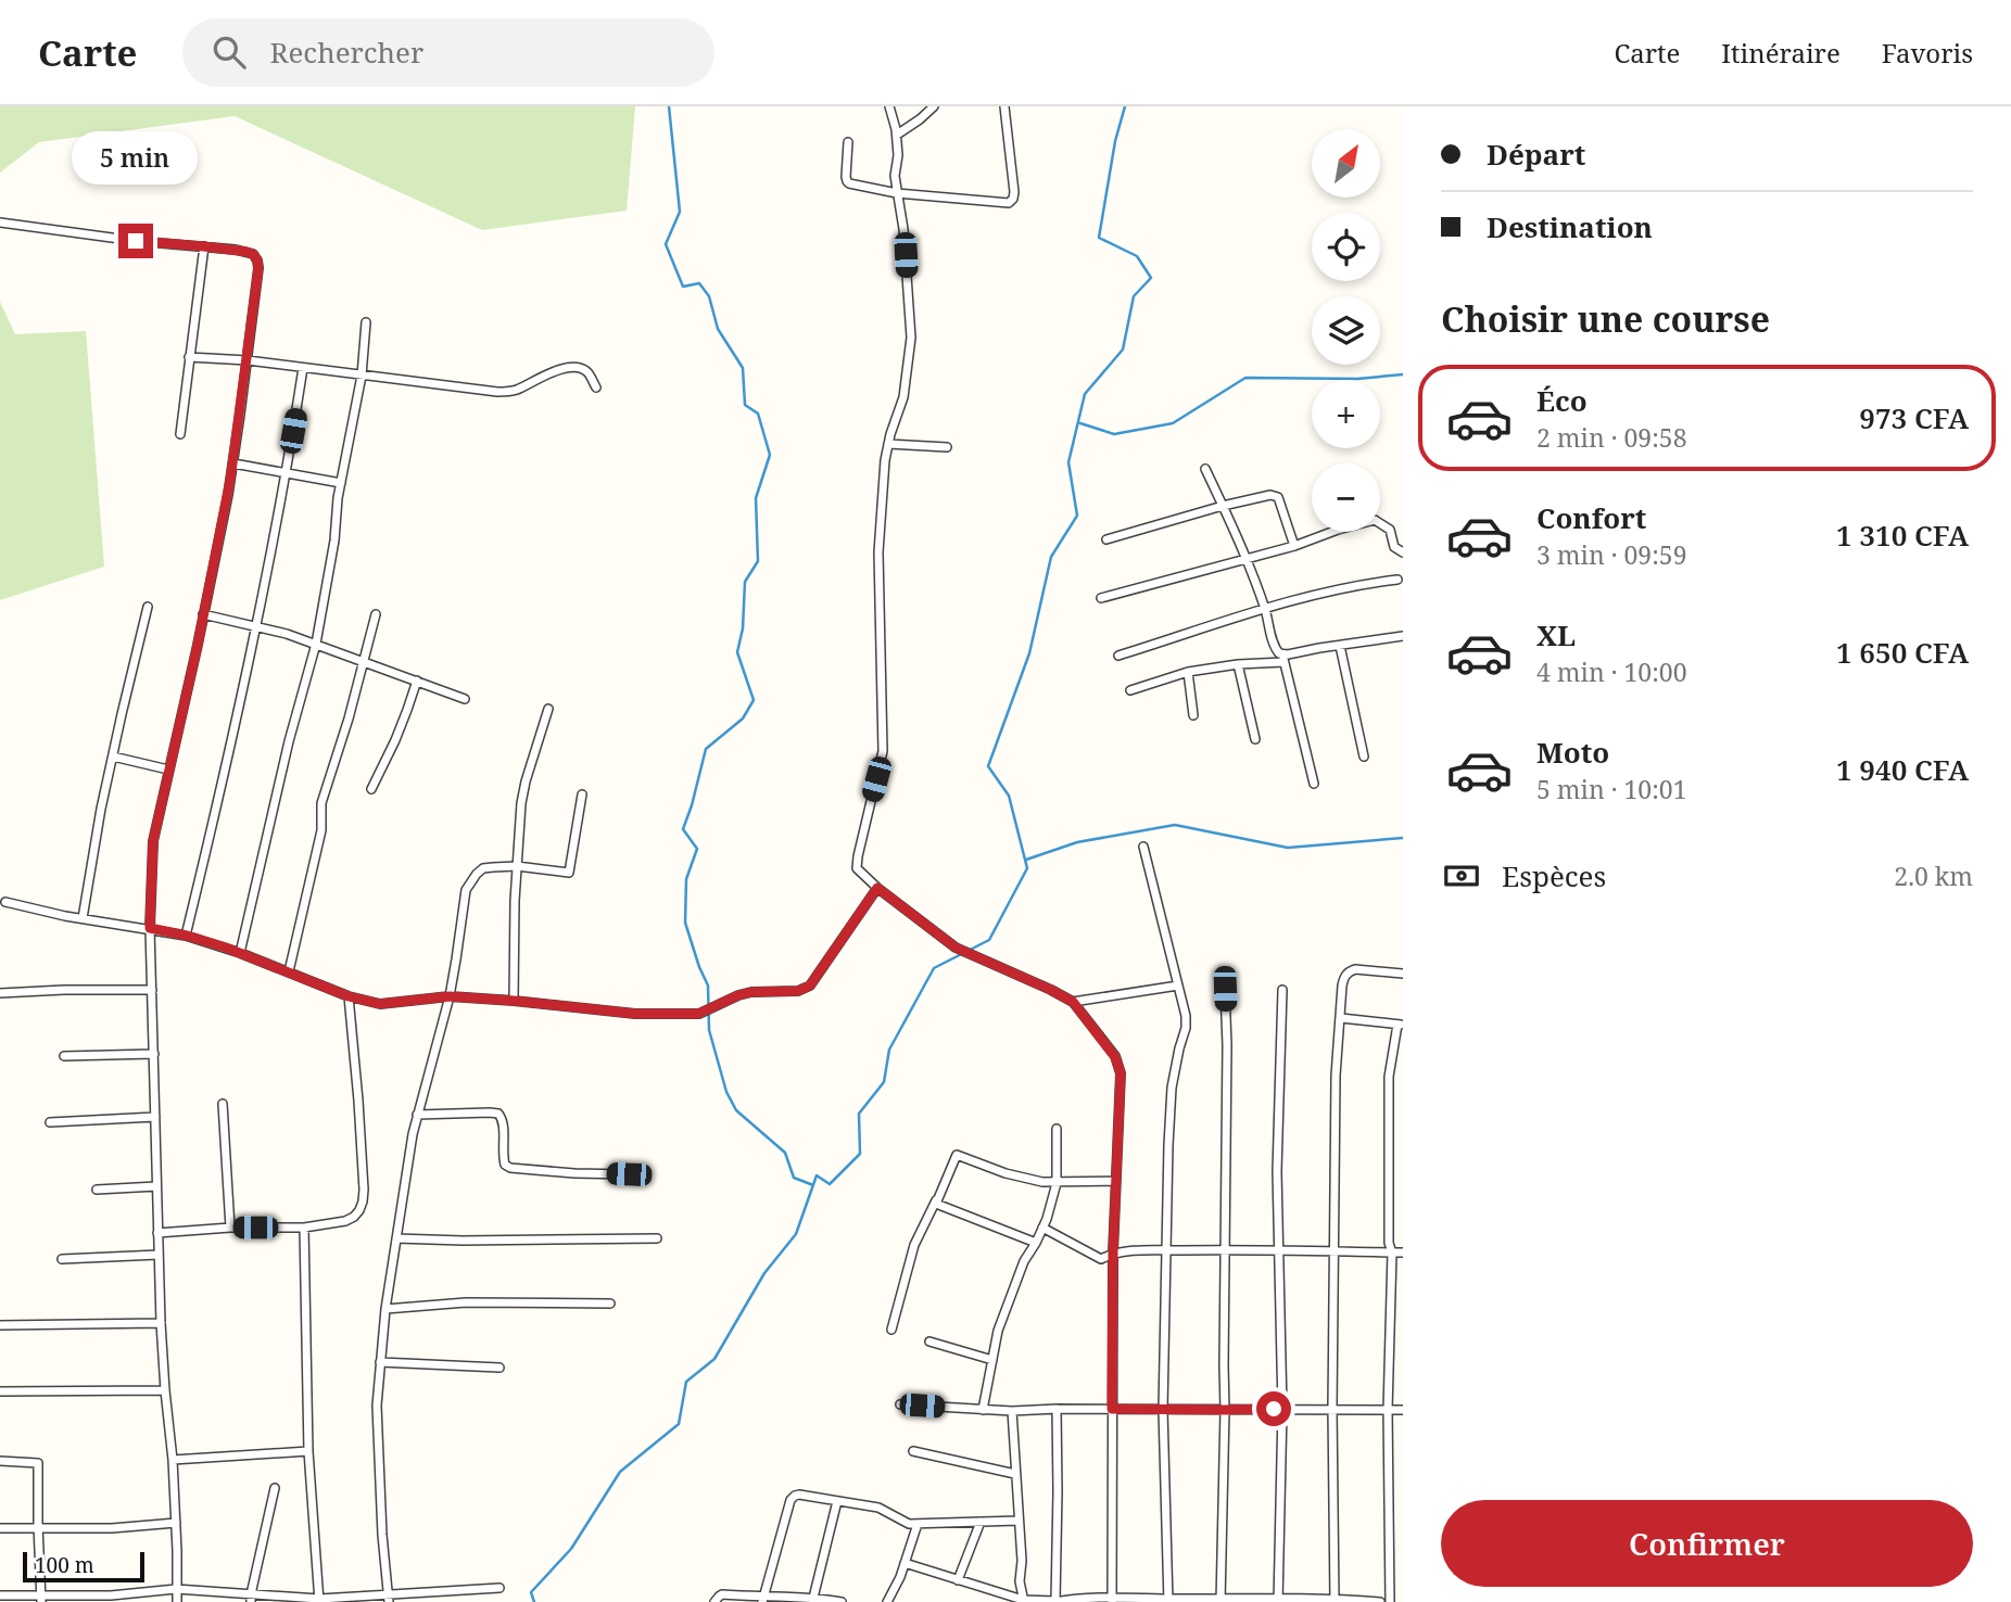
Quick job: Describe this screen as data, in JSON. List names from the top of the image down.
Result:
{
  "scale_bar": "100 m",
  "north": "top right",
  "page": {
    "header": "Carte",
    "search": "Rechercher",
    "nav": ["Carte", "Itinéraire", "Favoris"],
    "banner": ["Départ", "Destination"],
    "map_buttons": ["+", "−"],
    "bubble": "5 min",
    "heading": "Choisir une course",
    "list": [
      {
        "name": "Éco",
        "note": "2 min · 09:58",
        "value": "973 CFA"
      },
      {
        "name": "Confort",
        "note": "3 min · 09:59",
        "value": "1 310 CFA"
      },
      {
        "name": "XL",
        "note": "4 min · 10:00",
        "value": "1 650 CFA"
      },
      {
        "name": "Moto",
        "note": "5 min · 10:01",
        "value": "1 940 CFA"
      }
    ],
    "pay": ["Espèces", "2.0 km"],
    "buttons": "Confirmer",
    "scale": "100 m"
  }
}
